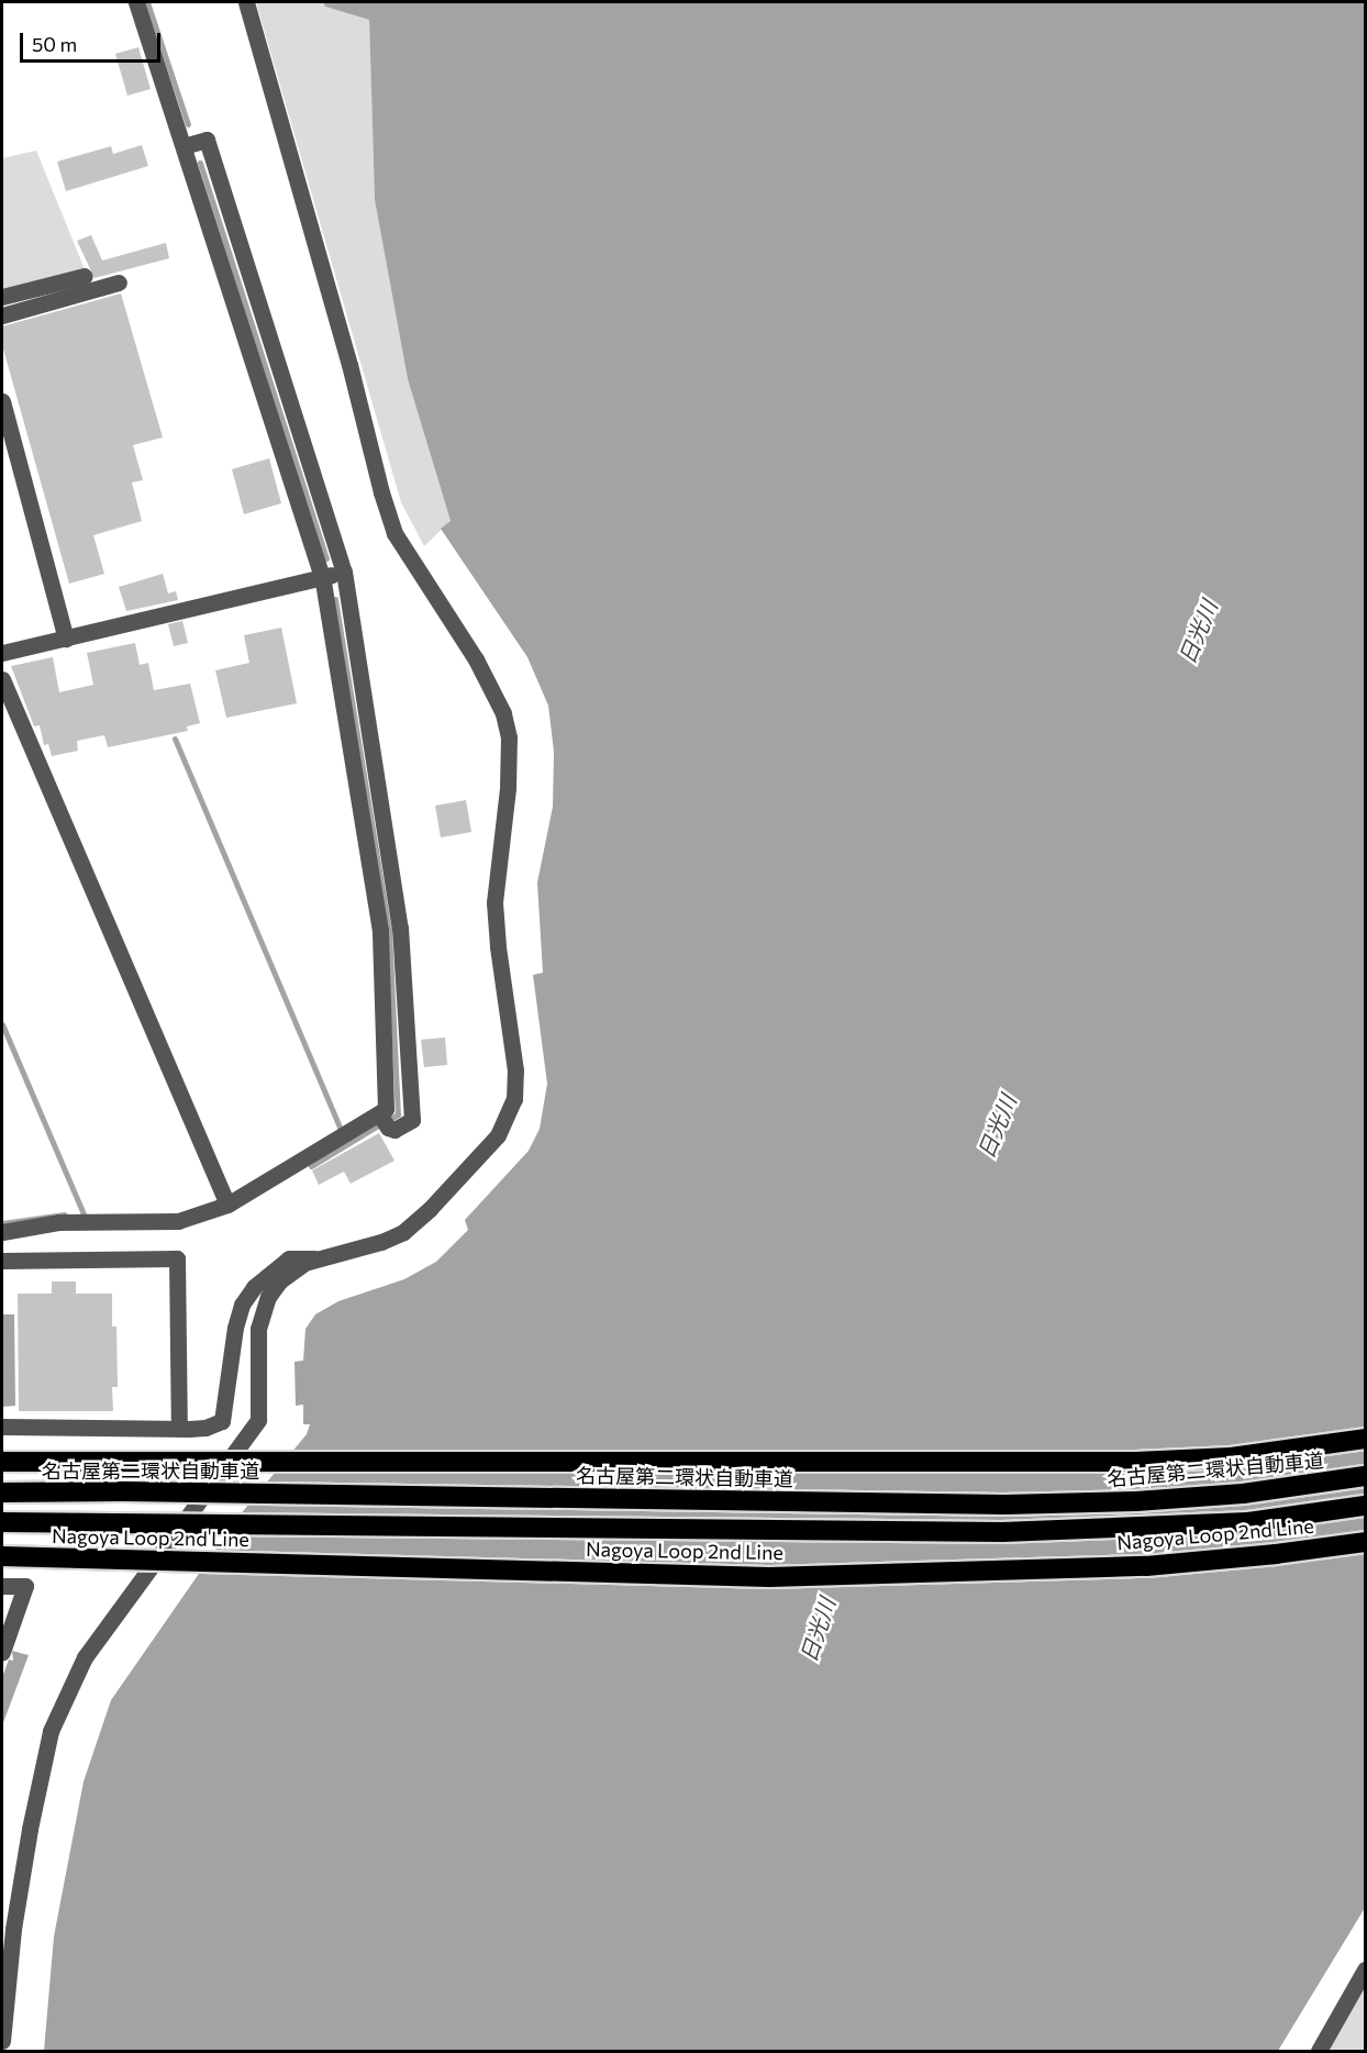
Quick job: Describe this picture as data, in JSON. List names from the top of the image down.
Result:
{
  "streets": {
    "highway": ["名古屋第二環状自動車道", "Nagoya Loop 2nd Line"]
  },
  "water": ["日光川"],
  "scale_bar": "50 m"
}
